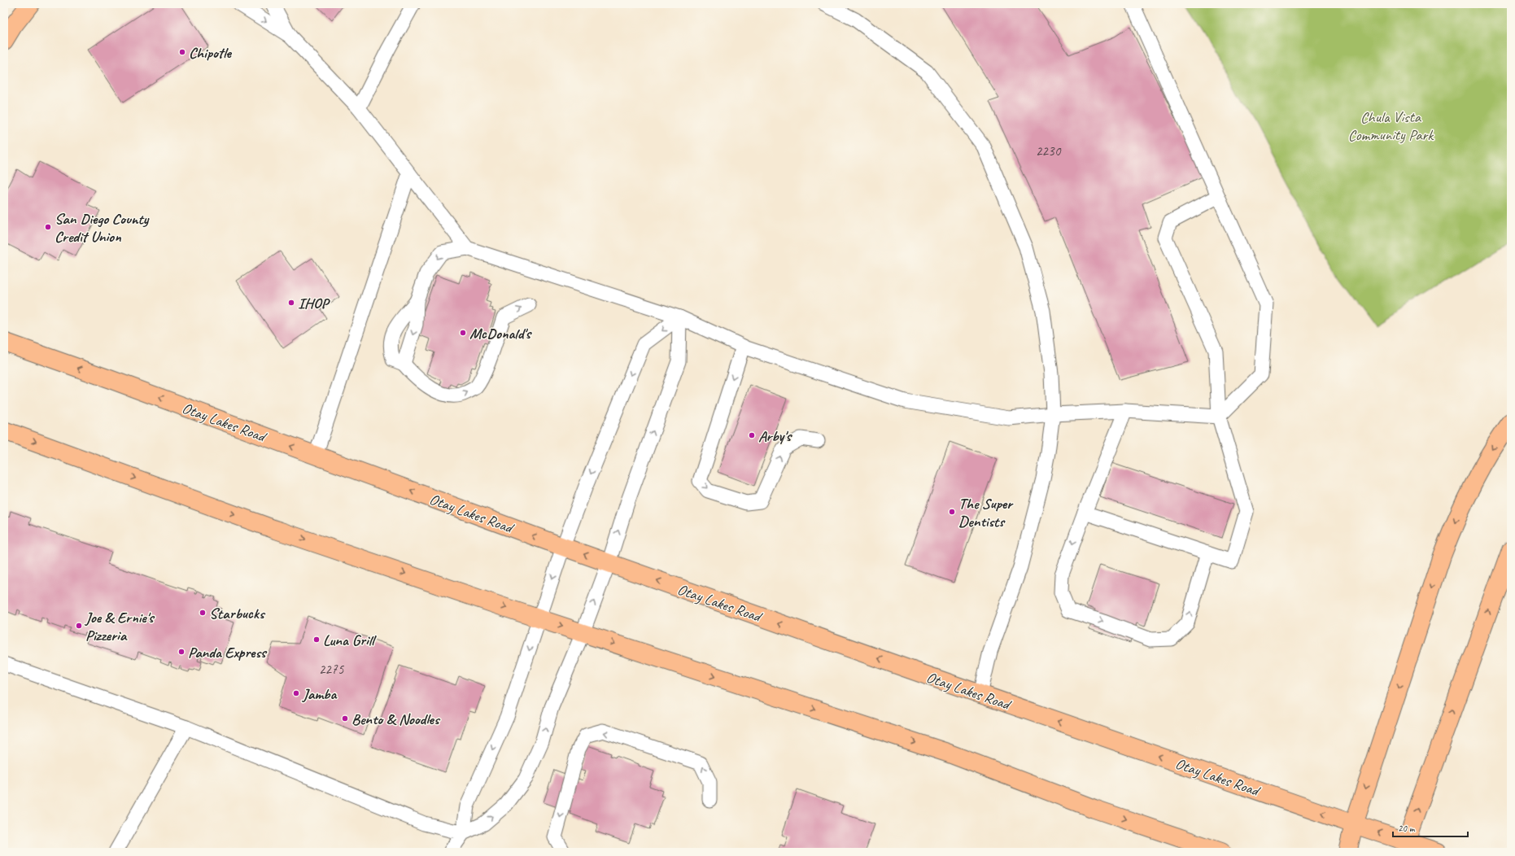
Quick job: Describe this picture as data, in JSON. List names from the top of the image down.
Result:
{
  "streets": {
    "main road": ["Otay Lakes Road"]
  },
  "parks": ["Chula Vista Community Park"],
  "places": [
    "Chipotle",
    "San Diego County Credit Union",
    "IHOP",
    "McDonald's",
    "Arby's",
    "The Super Dentists",
    "Starbucks",
    "Joe & Ernie's Pizzeria",
    "Luna Grill",
    "Panda Express",
    "Jamba",
    "Bento & Noodles"
  ],
  "house_numbers": ["2230", "2275"],
  "scale_bar": "20 m"
}
